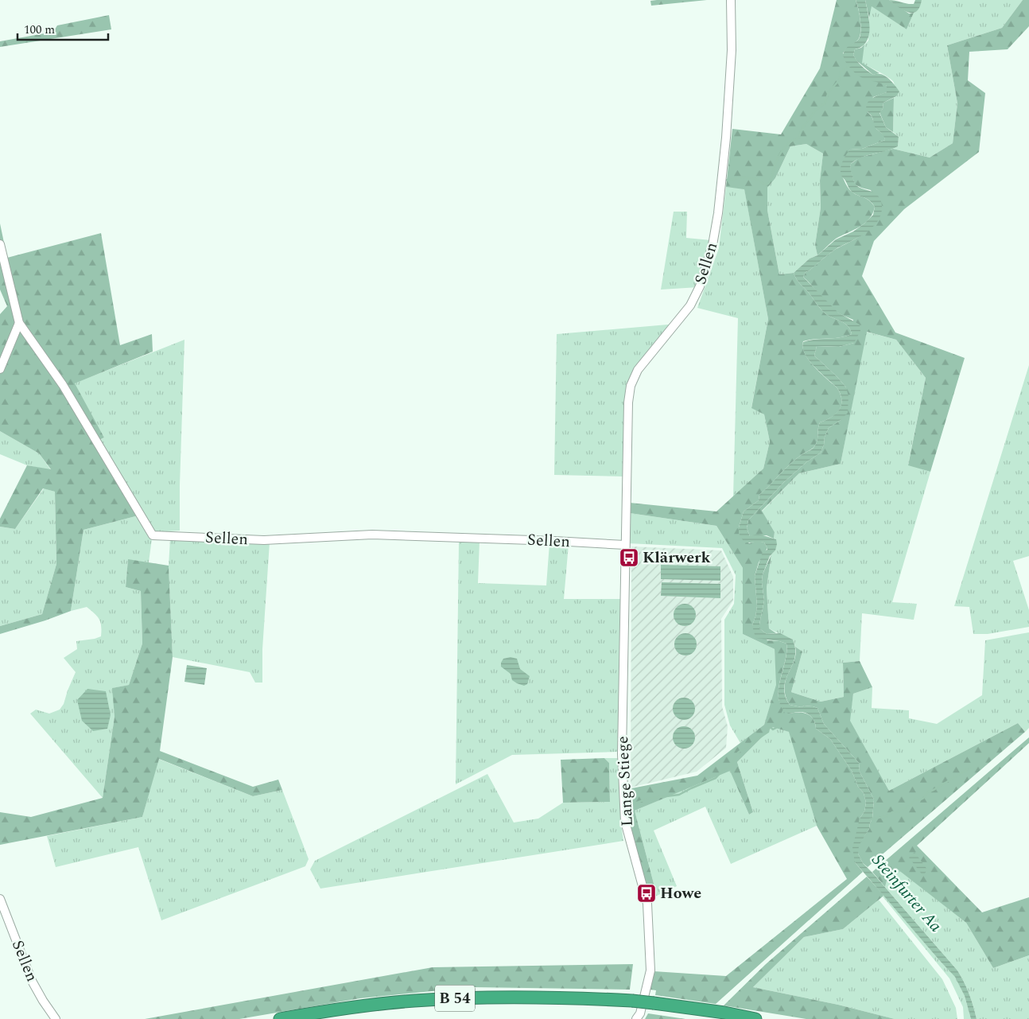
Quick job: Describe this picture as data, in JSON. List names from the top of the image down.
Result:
{
  "streets": {
    "highway": ["B 54"],
    "street": ["Sellen", "Lange Stiege"]
  },
  "crossings": [
    ["Sellen", "Lange Stiege"]
  ],
  "water": ["Steinfurter Aa"],
  "places": {
    "bus stop": ["Klärwerk", "Howe"]
  },
  "scale_bar": "100 m"
}
